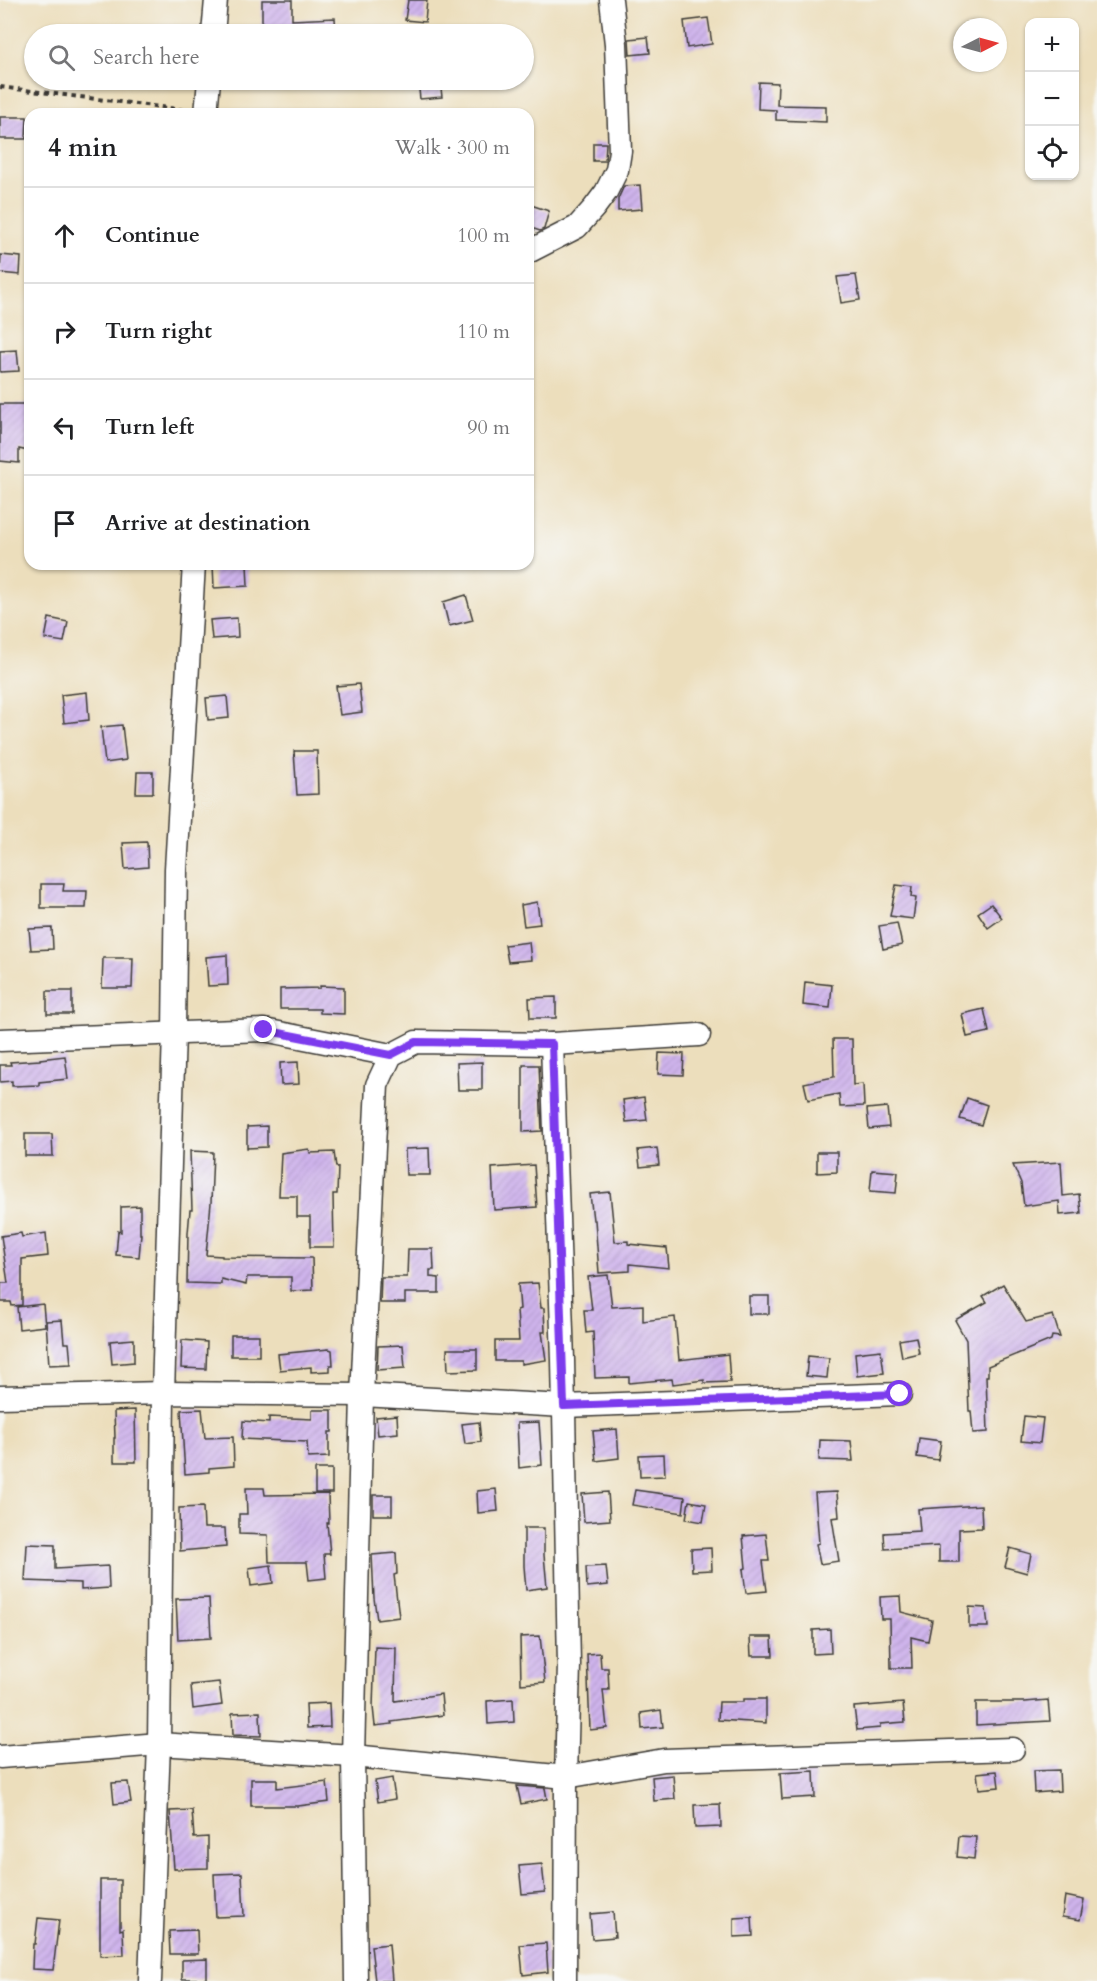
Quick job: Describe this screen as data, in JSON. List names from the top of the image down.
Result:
{
  "north": "right",
  "page": {
    "map_buttons": ["+", "−"],
    "search": "Search here",
    "heading": ["4 min", "Walk · 300 m"],
    "list": [
      ["Continue", "100 m"],
      ["Turn right", "110 m"],
      ["Turn left", "90 m"],
      "Arrive at destination"
    ]
  }
}
